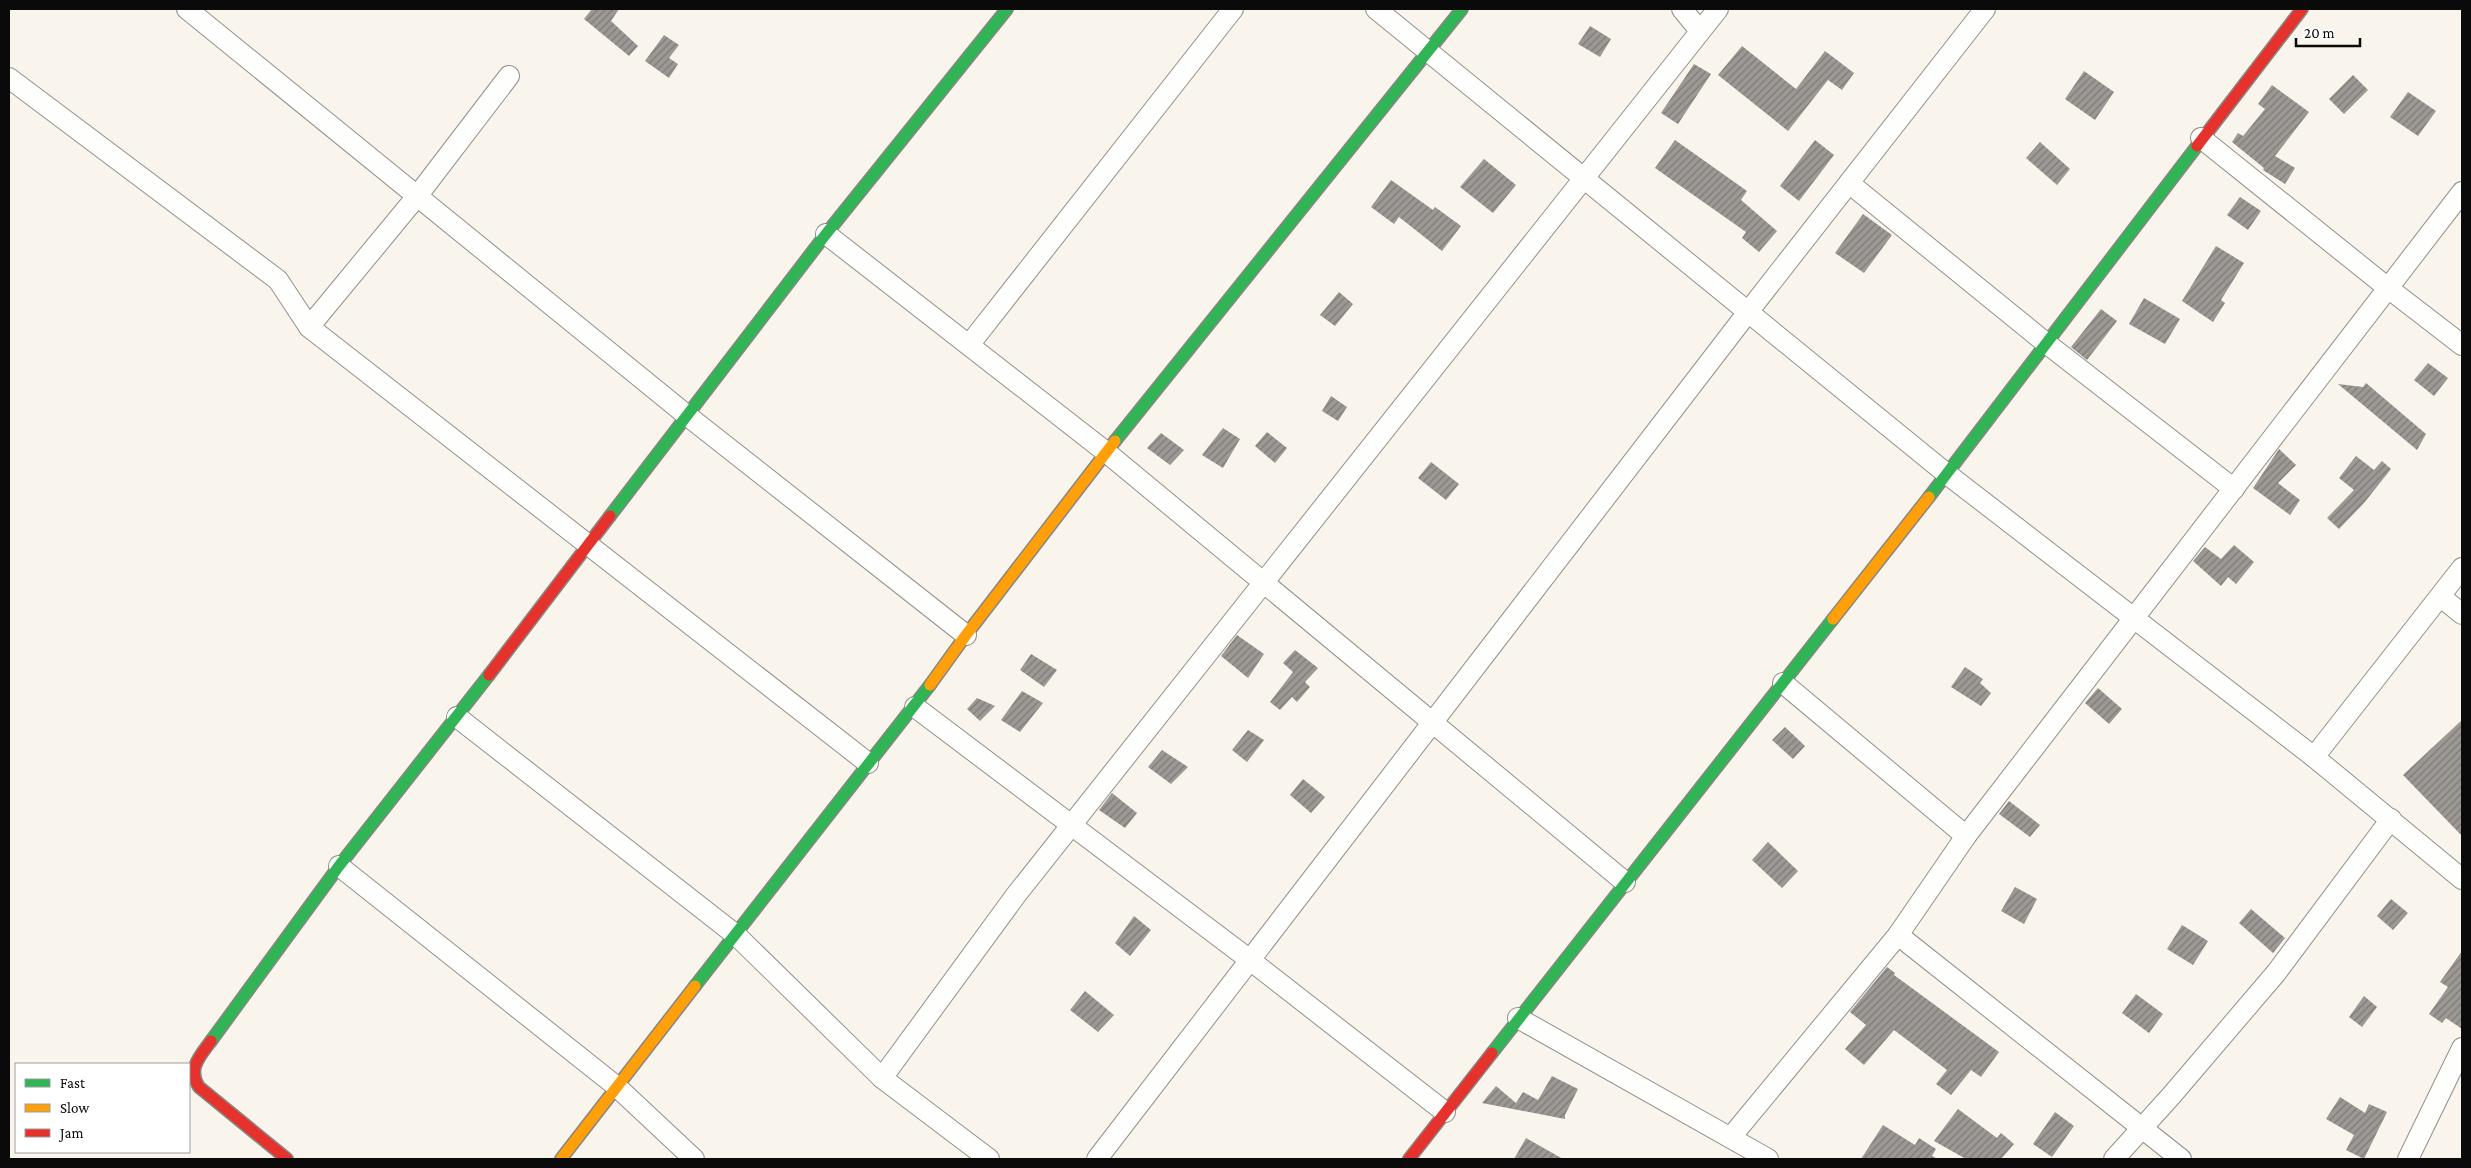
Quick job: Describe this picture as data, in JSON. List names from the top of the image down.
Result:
{
  "legend": ["Fast", "Slow", "Jam"],
  "scale_bar": "20 m"
}
